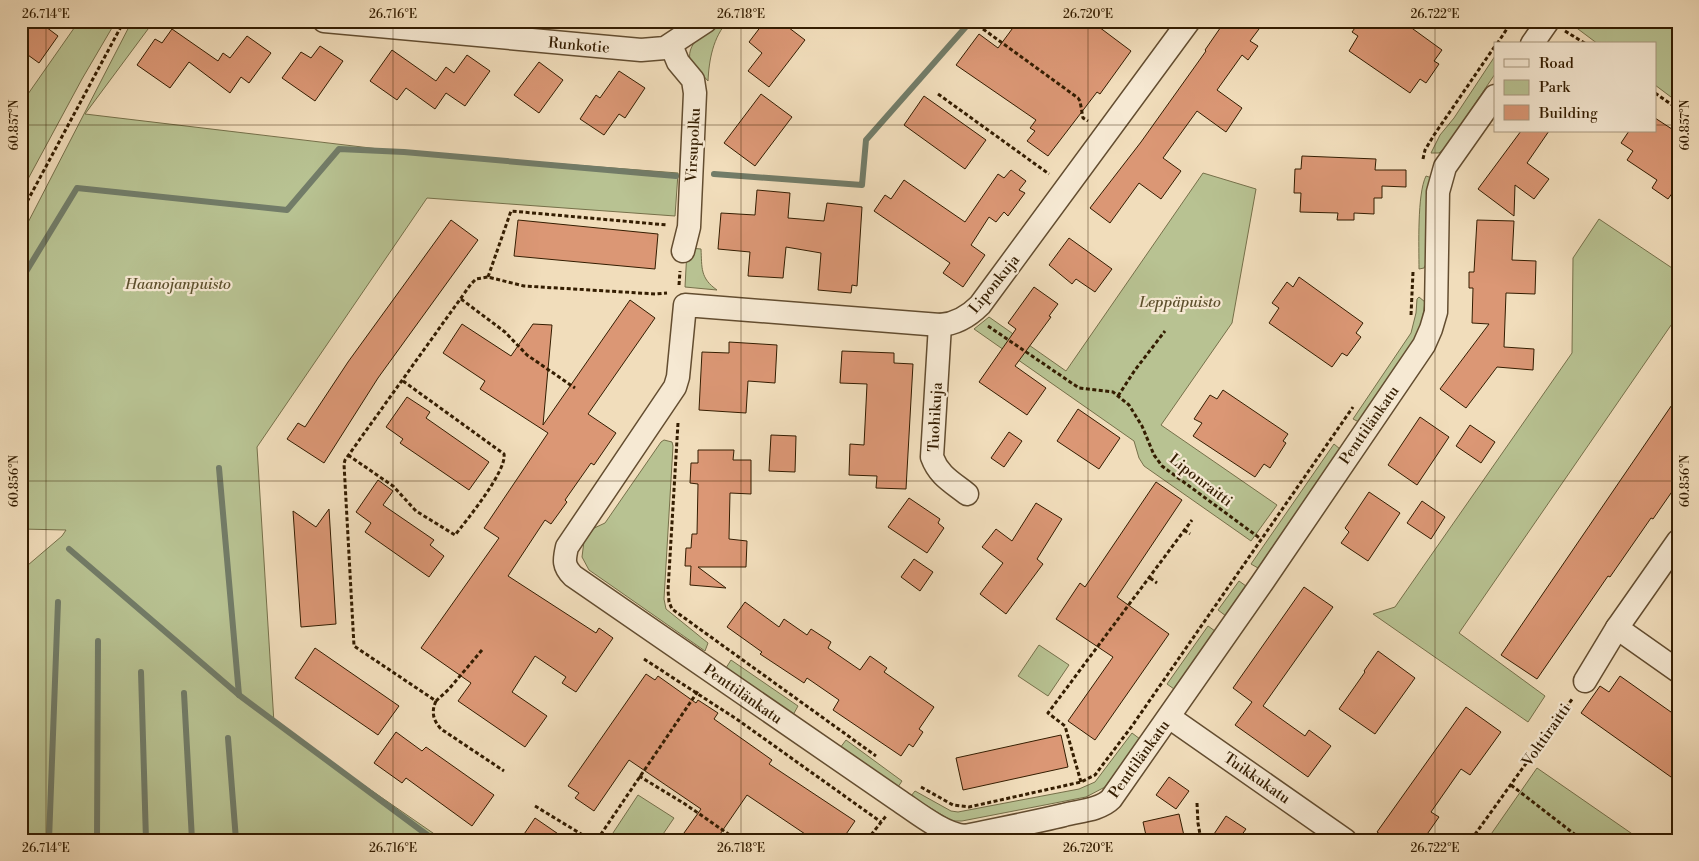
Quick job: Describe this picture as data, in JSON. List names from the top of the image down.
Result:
{
  "streets": {
    "street": [
      "Runkotie",
      "Virsupolku",
      "Liponkuja",
      "Tuohikuja",
      "Penttilänkatu",
      "Tuikkukatu"
    ],
    "path": ["Liponraitti", "Volttiraitti"]
  },
  "crossings": [
    ["Runkotie", "Virsupolku"],
    ["Liponkuja", "Tuohikuja"],
    ["Liponkuja", "Penttilänkatu"],
    ["Penttilänkatu", "Tuikkukatu"]
  ],
  "parks": ["Haanojanpuisto", "Leppäpuisto"],
  "legend": ["Road", "Park", "Building"],
  "coordinates": [
    "26.714°E",
    "26.716°E",
    "26.718°E",
    "26.720°E",
    "26.722°E",
    "60.857°N",
    "60.856°N"
  ]
}
